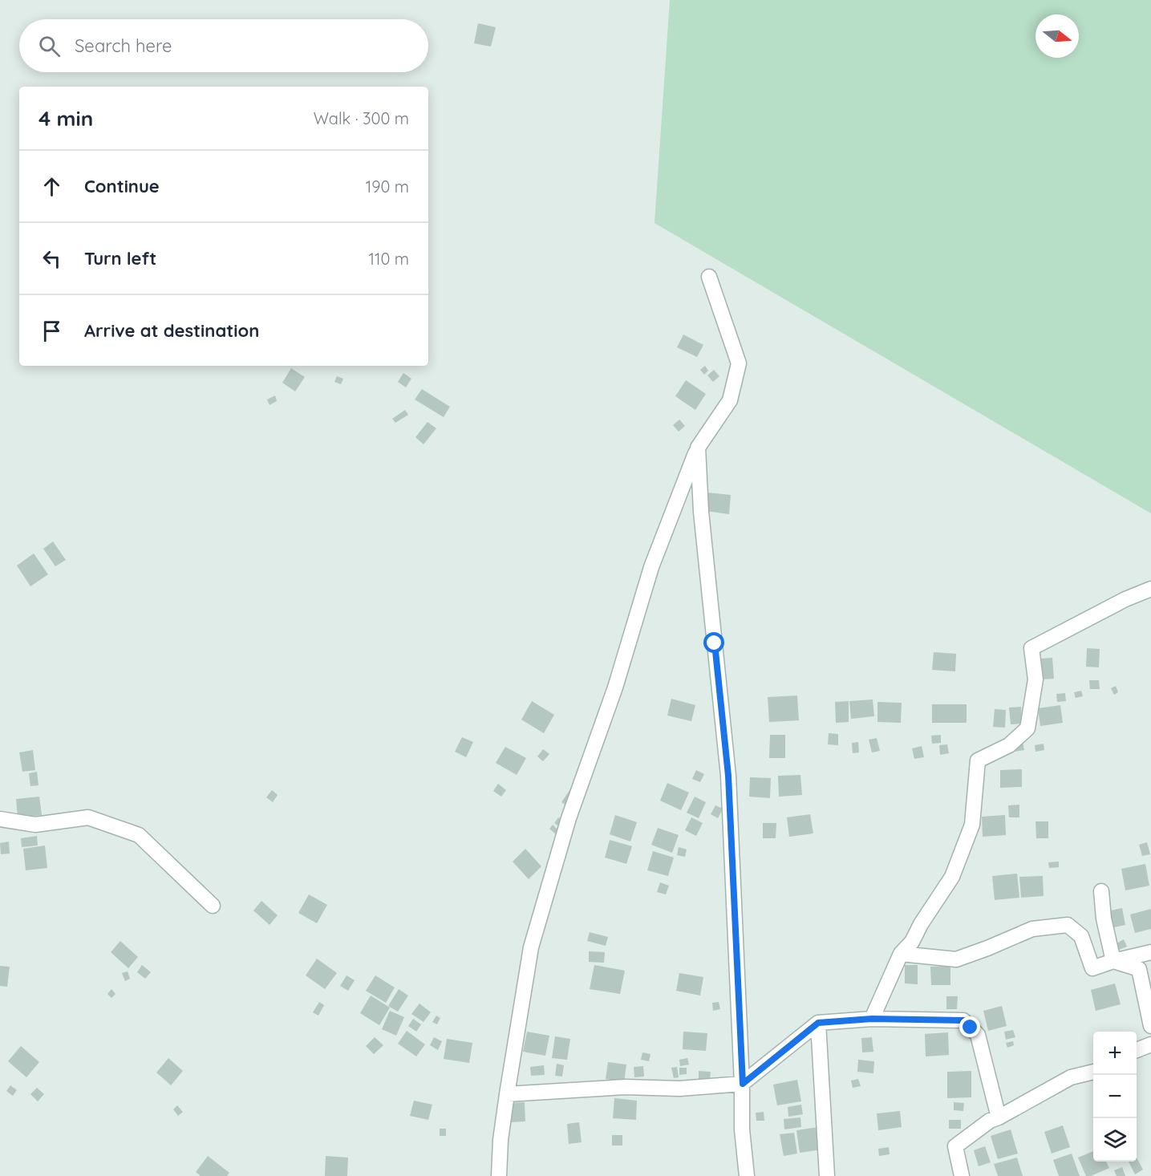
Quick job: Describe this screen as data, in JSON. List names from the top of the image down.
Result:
{
  "north": "right",
  "page": {
    "search": "Search here",
    "heading": ["4 min", "Walk · 300 m"],
    "list": [
      ["Continue", "190 m"],
      ["Turn left", "110 m"],
      "Arrive at destination"
    ],
    "map_buttons": ["+", "−"]
  }
}
